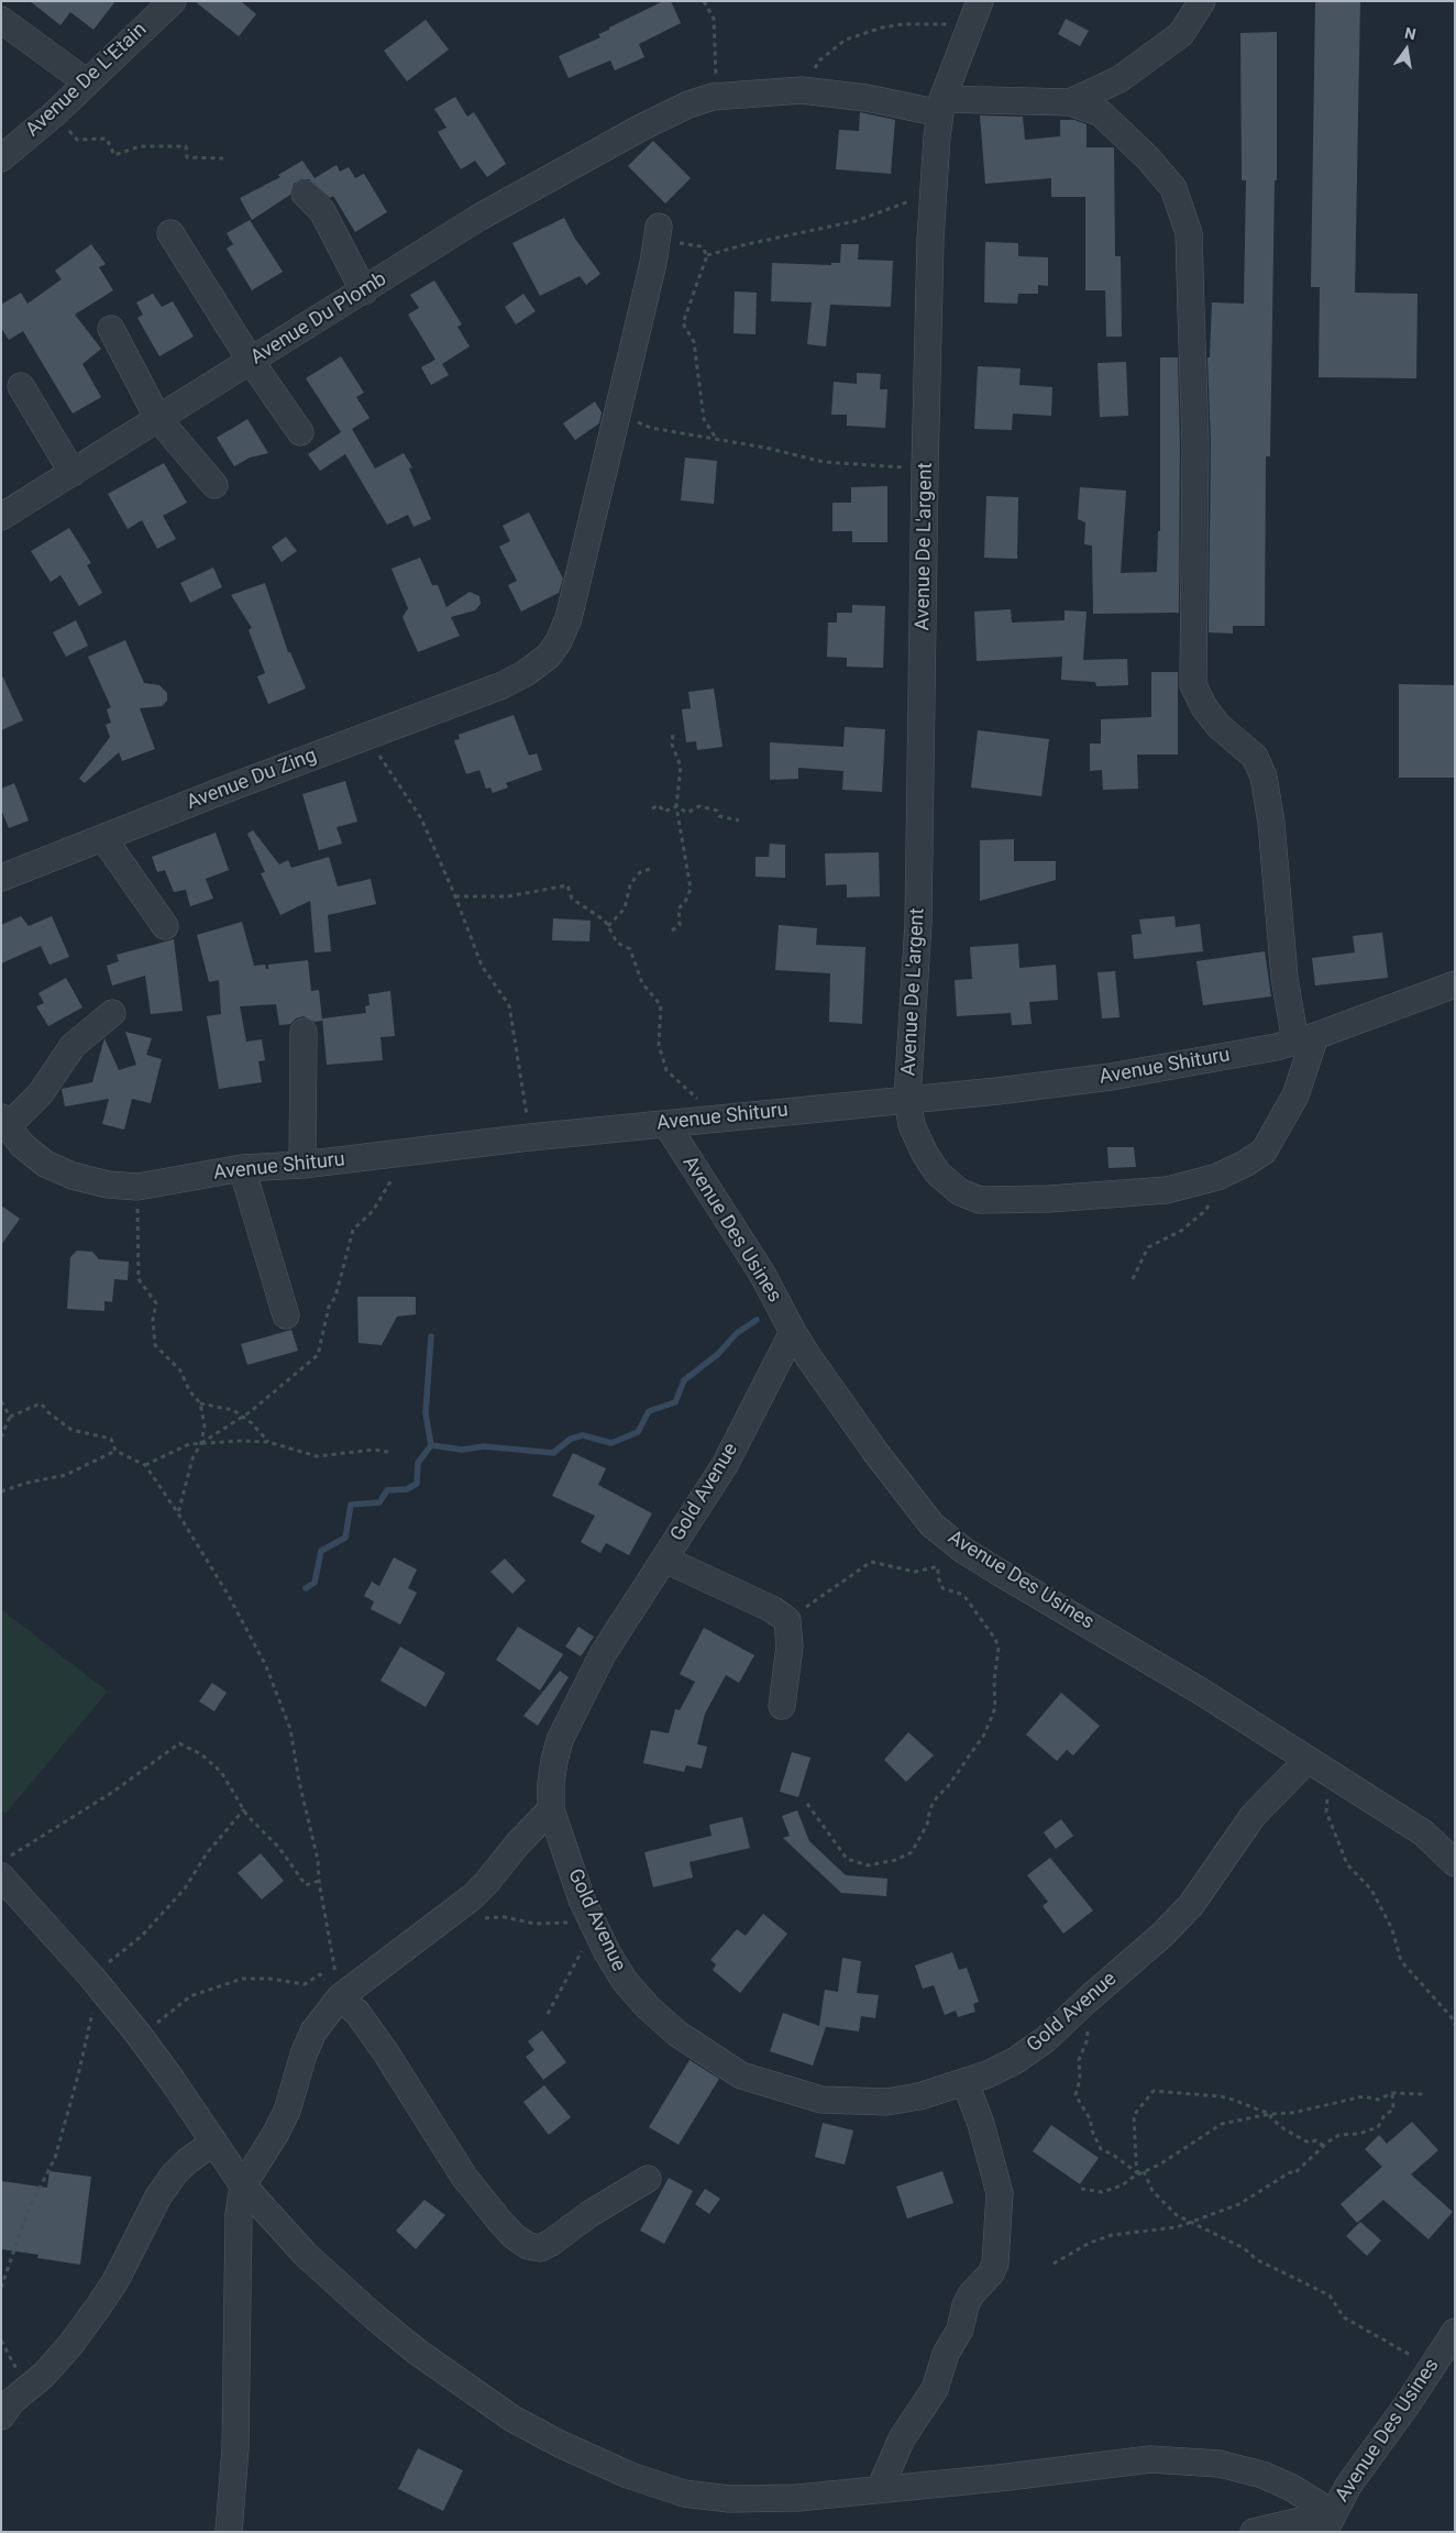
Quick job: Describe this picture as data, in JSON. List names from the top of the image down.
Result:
{
  "streets": {
    "street": [
      "Avenue De L'Etain",
      "Avenue Du Plomb",
      "Avenue De L'argent",
      "Avenue Du Zing",
      "Avenue Shituru",
      "Avenue Des Usines",
      "Gold Avenue"
    ]
  },
  "crossings": [
    ["Avenue Du Plomb", "Avenue De L'argent"],
    ["Avenue De L'argent", "Avenue Shituru"],
    ["Avenue Shituru", "Avenue Des Usines"],
    ["Avenue Des Usines", "Gold Avenue"]
  ],
  "north": "top"
}
